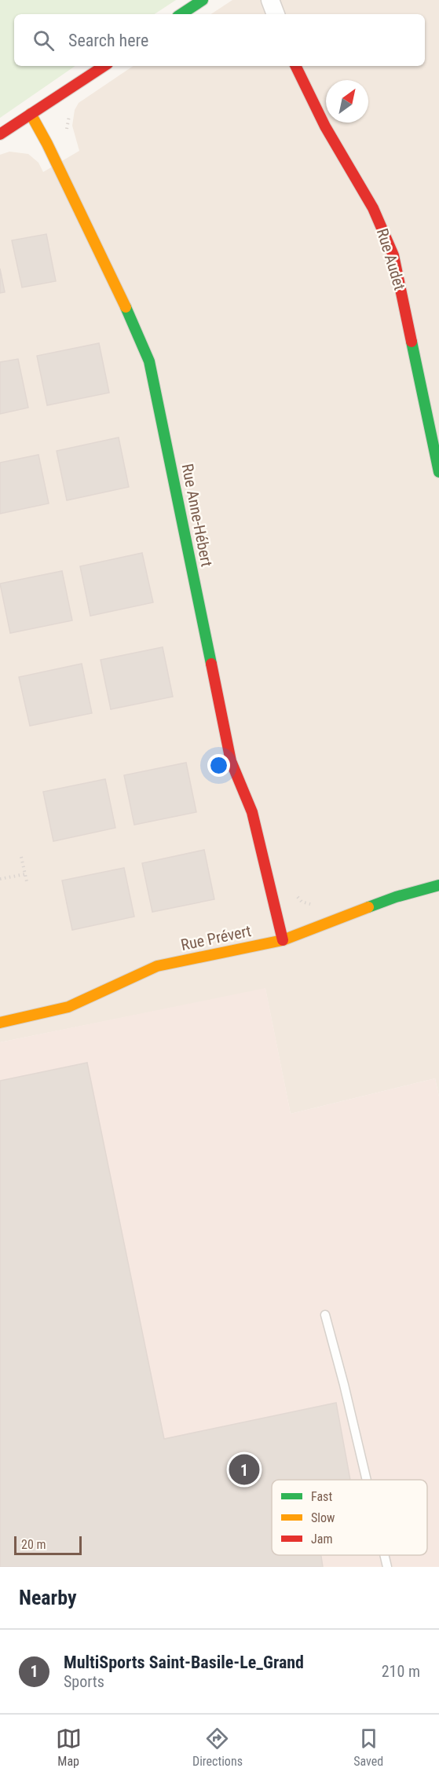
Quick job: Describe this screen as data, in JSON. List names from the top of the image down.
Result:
{
  "streets": {
    "street": ["Rue Audet", "Rue Anne-Hébert", "Rue Prévert"]
  },
  "crossings": [
    ["Rue Anne-Hébert", "Rue Prévert"]
  ],
  "legend": ["Fast", "Slow", "Jam"],
  "scale_bar": "20 m",
  "north": "top right",
  "page": {
    "search": "Search here",
    "pins": "1",
    "scale": "20 m",
    "heading": "Nearby",
    "list": [
      {
        "mark": "1",
        "name": "MultiSports Saint-Basile-Le_Grand",
        "note": "Sports",
        "value": "210 m"
      }
    ],
    "nav": ["Map", "Directions", "Saved"]
  }
}
